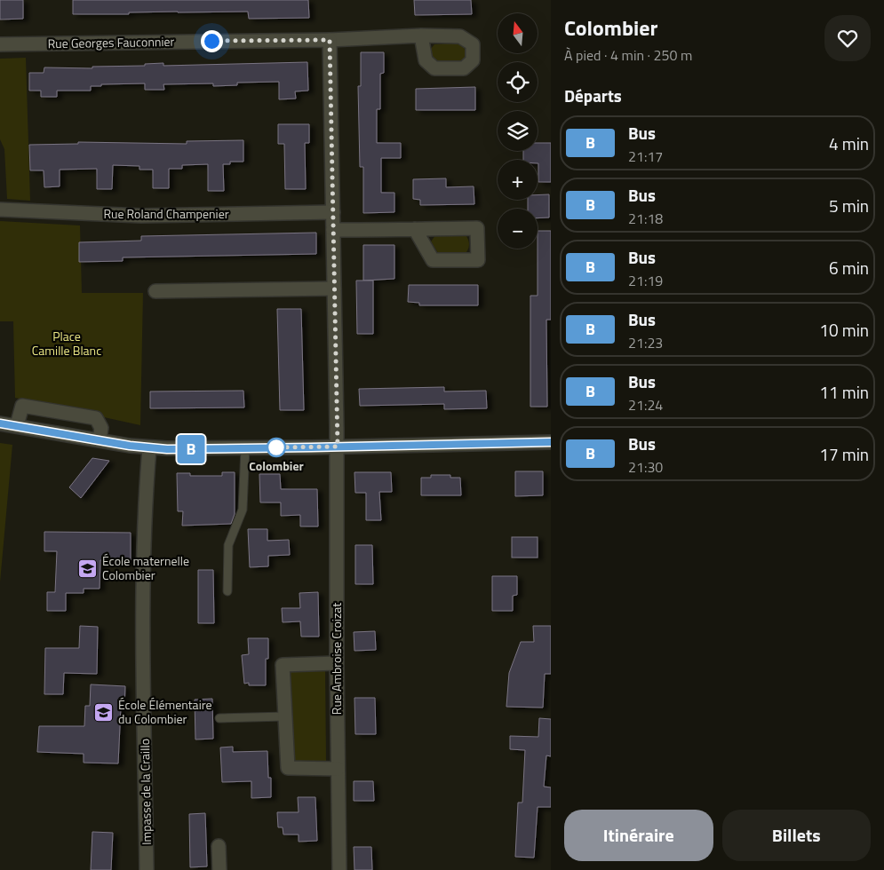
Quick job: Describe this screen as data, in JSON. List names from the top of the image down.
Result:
{
  "streets": {
    "street": [
      "Rue Georges Fauconnier",
      "Rue Roland Champenier",
      "Rue Ambroise Croizat",
      "Impasse de la Craillo"
    ]
  },
  "parks": ["Place Camille Blanc"],
  "places": {
    "other": ["Colombier"],
    "school or university": ["École maternelle Colombier", "École Élémentaire du Colombier"]
  },
  "lines": ["bus line B"],
  "north": "top",
  "page": {
    "on_map": "B",
    "heading": [
      ["Colombier", "À pied · 4 min · 250 m"],
      "Départs"
    ],
    "map_buttons": ["+", "−"],
    "list": [
      {
        "mark": "B",
        "name": "Bus",
        "note": "21:17",
        "value": "4 min"
      },
      {
        "mark": "B",
        "name": "Bus",
        "note": "21:18",
        "value": "5 min"
      },
      {
        "mark": "B",
        "name": "Bus",
        "note": "21:19",
        "value": "6 min"
      },
      {
        "mark": "B",
        "name": "Bus",
        "note": "21:23",
        "value": "10 min"
      },
      {
        "mark": "B",
        "name": "Bus",
        "note": "21:24",
        "value": "11 min"
      },
      {
        "mark": "B",
        "name": "Bus",
        "note": "21:30",
        "value": "17 min"
      }
    ],
    "buttons": ["Itinéraire", "Billets"]
  }
}
